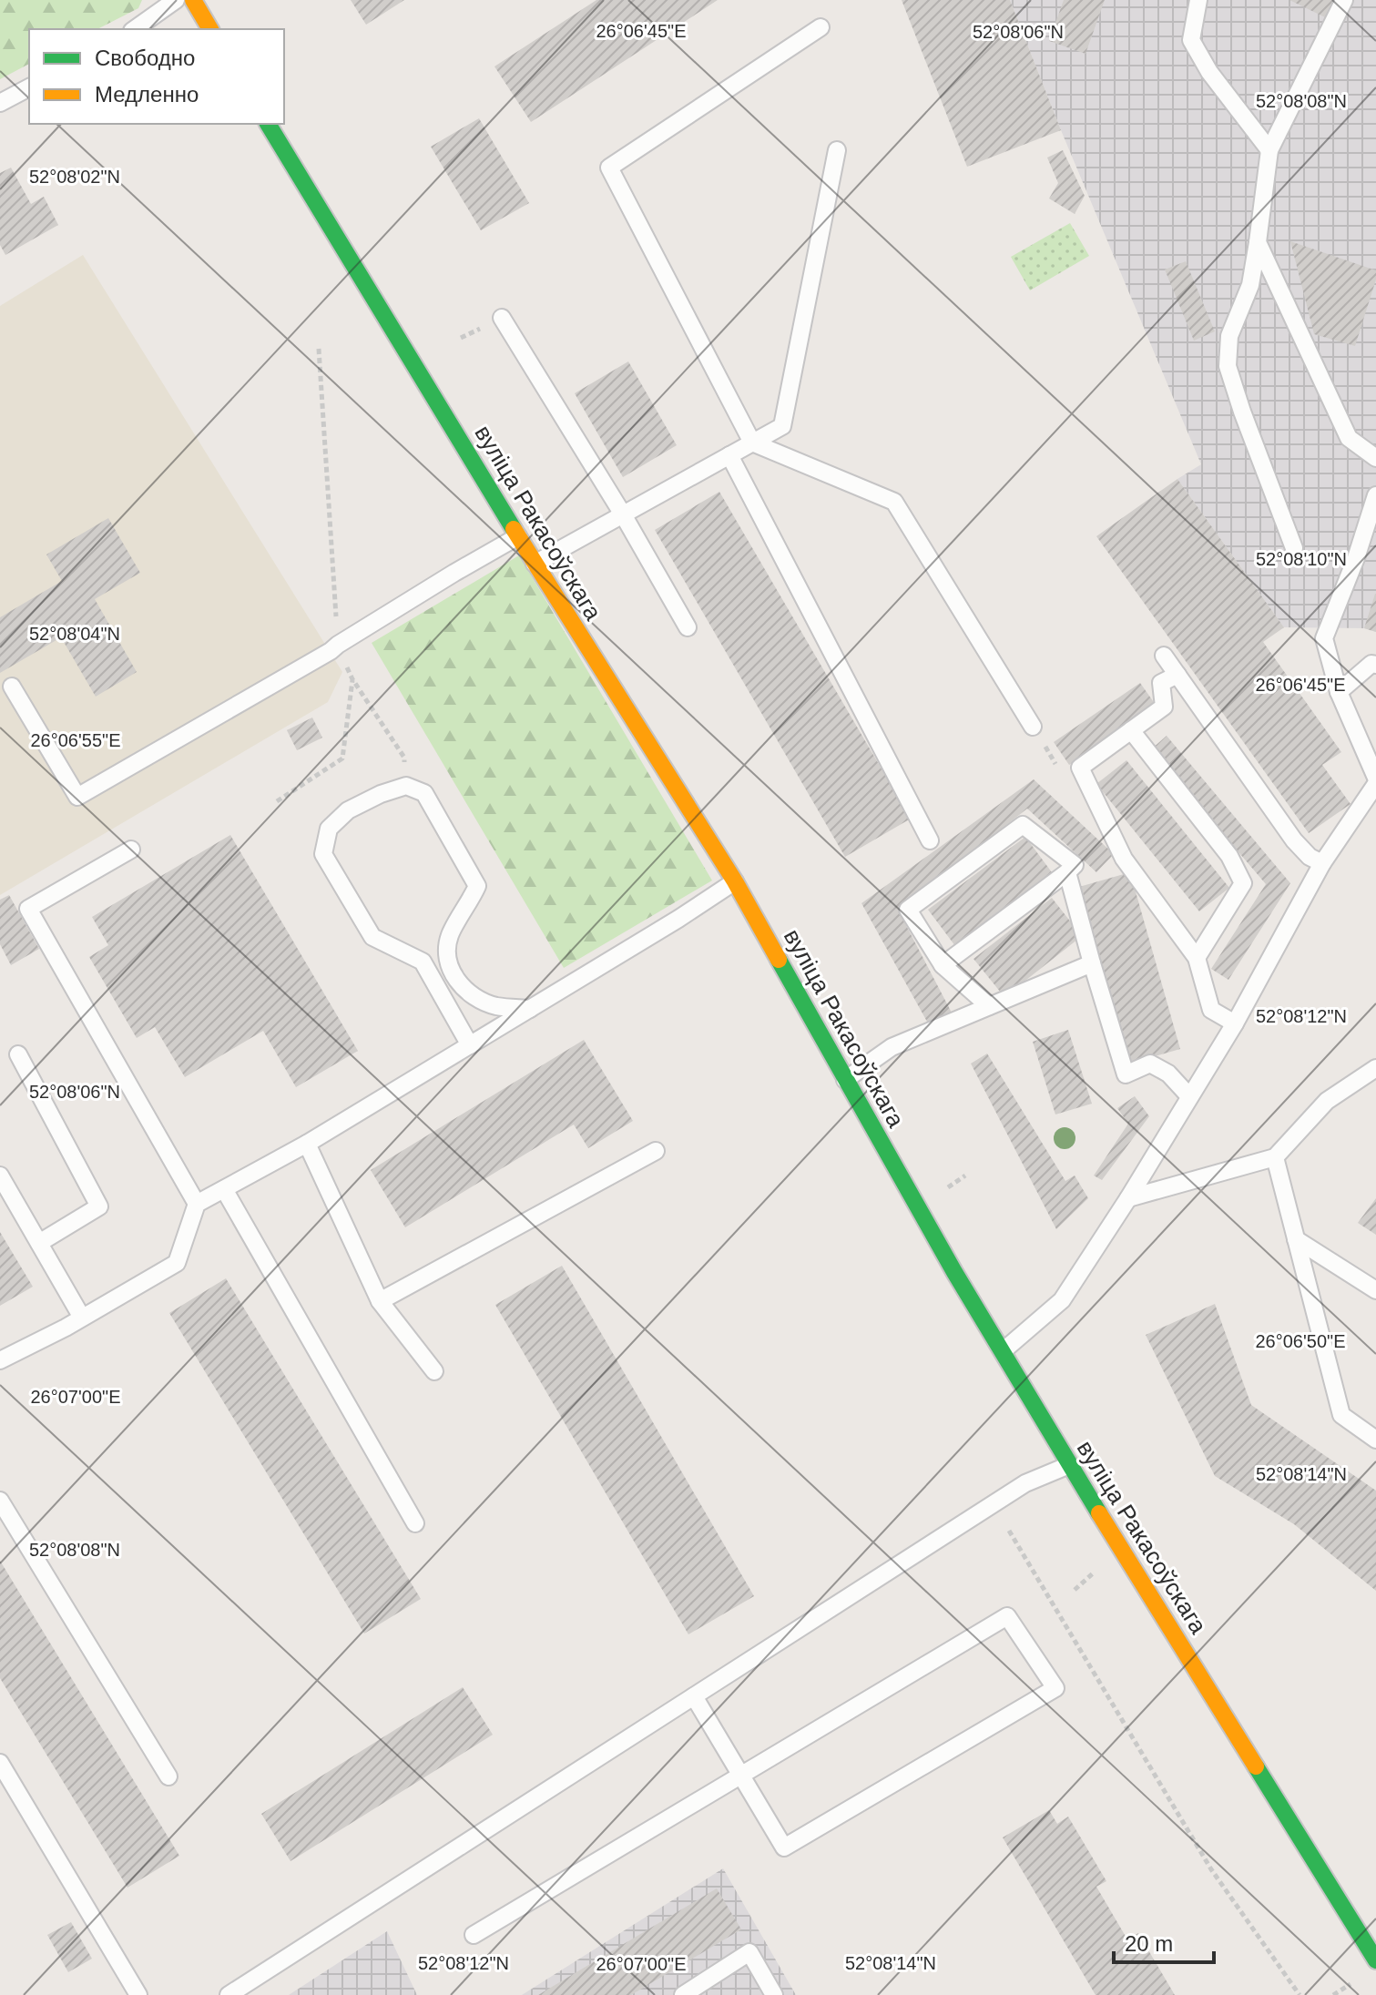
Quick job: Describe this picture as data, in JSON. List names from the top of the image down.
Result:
{
  "streets": {
    "main road": ["вуліца Ракасоўскага"]
  },
  "legend": ["Свободно", "Медленно"],
  "scale_bar": "20 m",
  "coordinates": [
    "26°06'45\"E",
    "52°08'06\"N",
    "52°08'08\"N",
    "52°08'02\"N",
    "52°08'10\"N",
    "52°08'04\"N",
    "26°06'55\"E",
    "52°08'12\"N",
    "26°06'50\"E",
    "26°07'00\"E",
    "52°08'14\"N"
  ]
}
